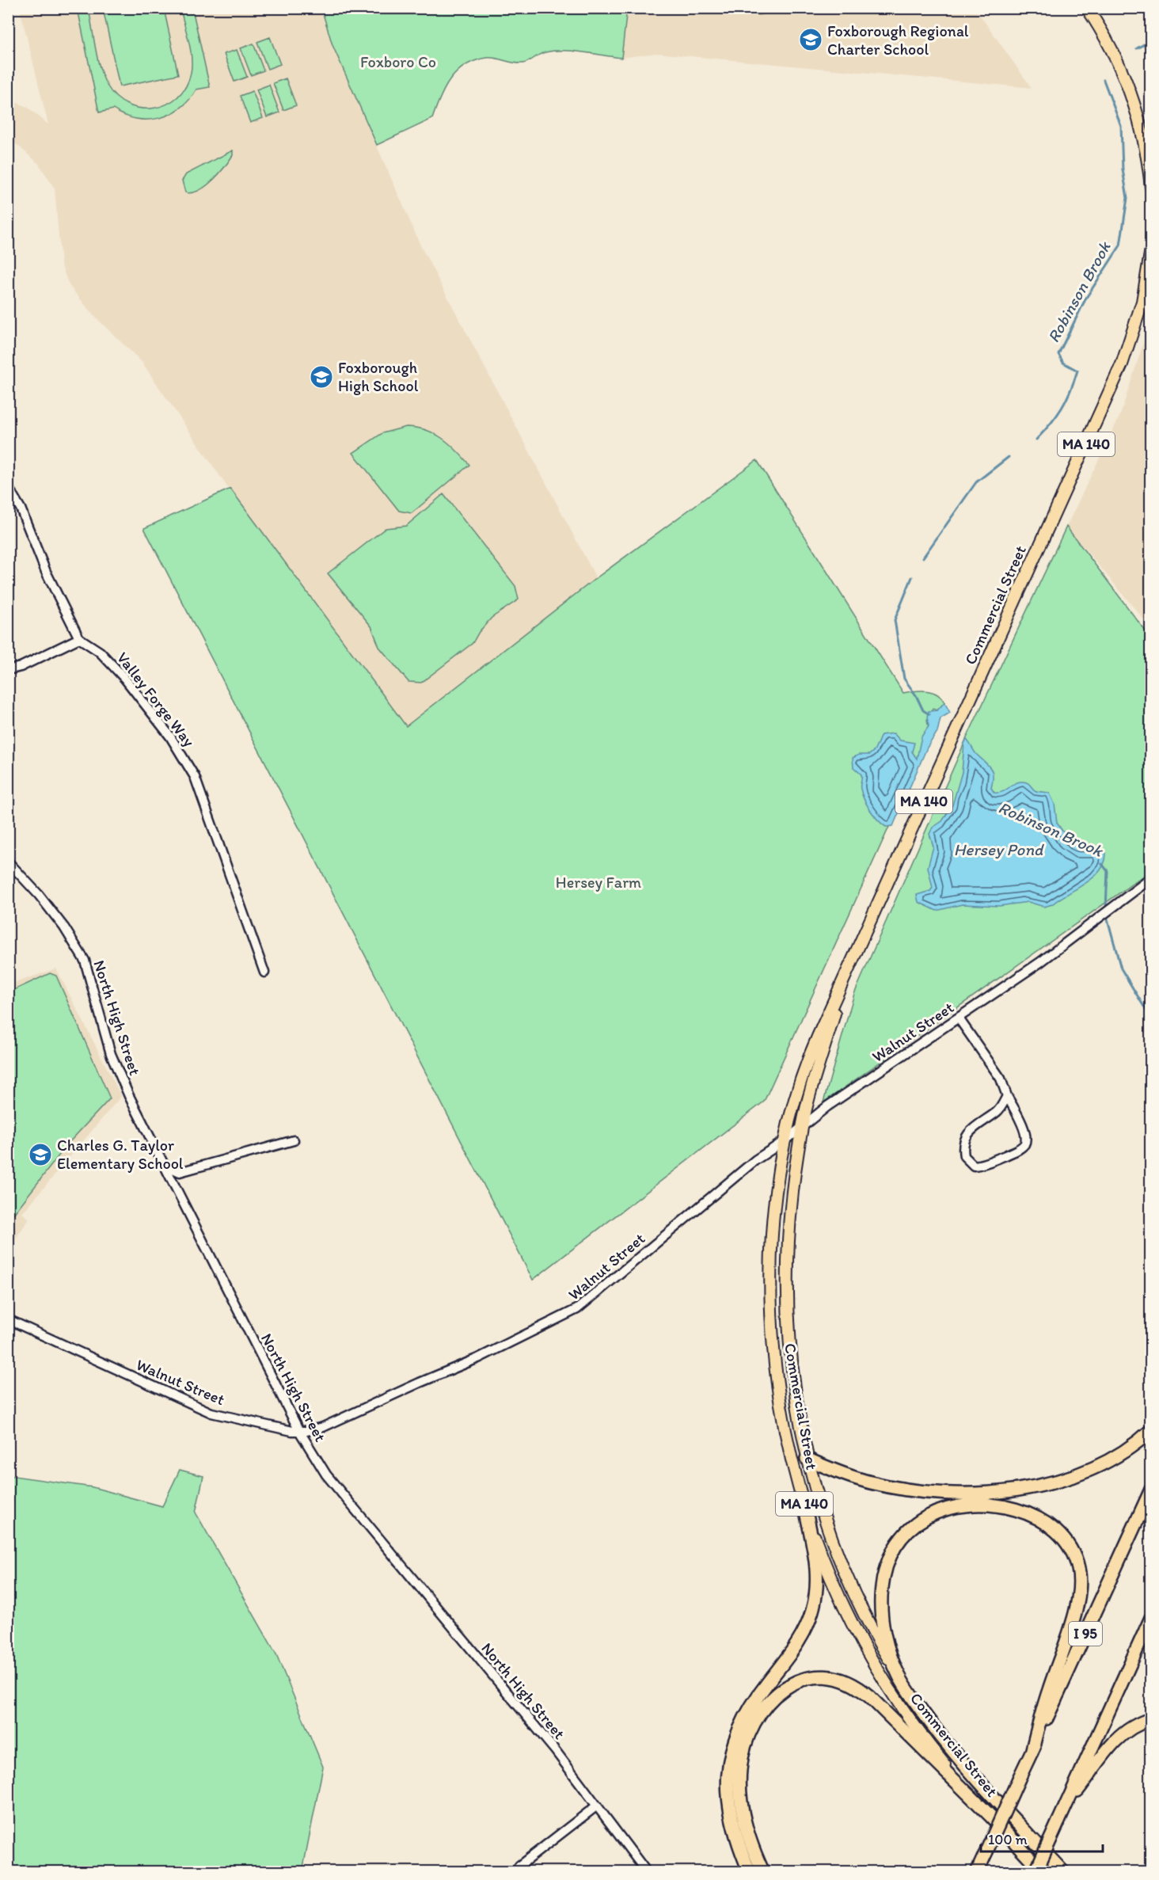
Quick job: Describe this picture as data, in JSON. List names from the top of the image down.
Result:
{
  "streets": {
    "highway": ["MA 140", "Commercial Street", "I 95"],
    "street": ["Valley Forge Way", "North High Street", "Walnut Street"]
  },
  "crossings": [
    ["Commercial Street", "Walnut Street"],
    ["North High Street", "Walnut Street"]
  ],
  "water": ["Robinson Brook", "Hersey Pond"],
  "parks": ["Foxboro Co", "Hersey Farm"],
  "places": {
    "school or university": ["Foxborough Regional Charter School", "Foxborough High School", "Charles G. Taylor Elementary School"]
  },
  "scale_bar": "100 m"
}
